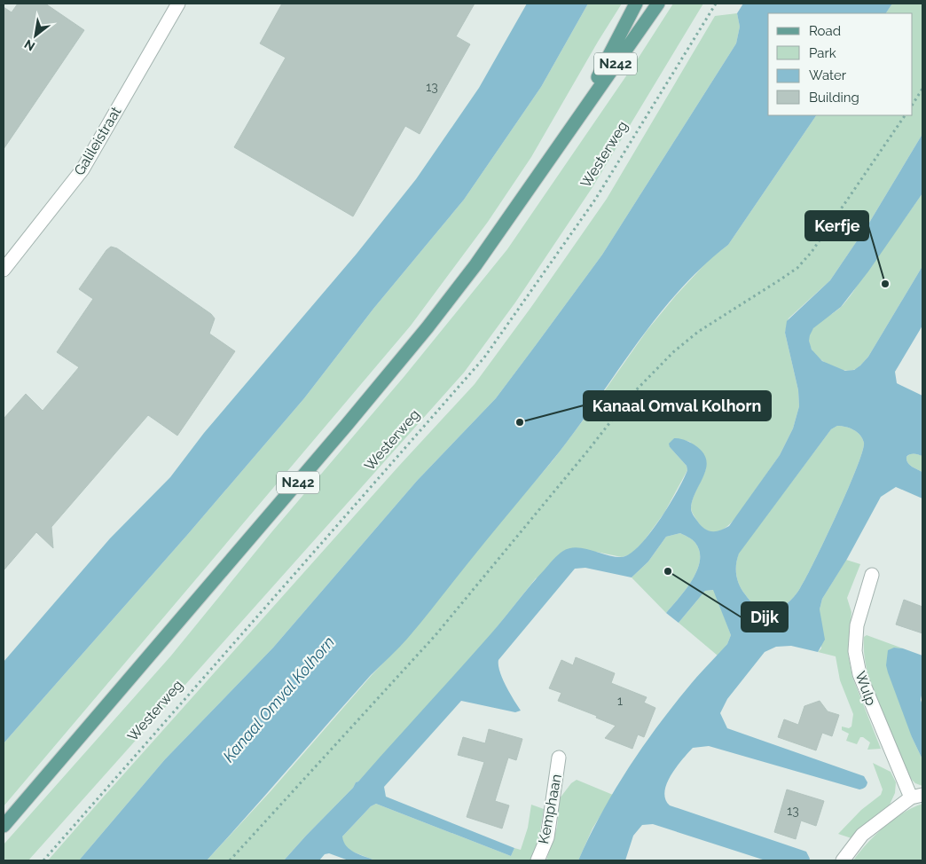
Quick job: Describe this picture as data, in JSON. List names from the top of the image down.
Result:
{
  "streets": {
    "main road": ["N242"],
    "street": ["Galileistraat", "Wulp", "Kemphaan"],
    "path": ["Westerweg"]
  },
  "water": ["Kanaal Omval Kolhorn"],
  "places": ["Kerfje", "Kanaal Omval Kolhorn", "Dijk"],
  "house_numbers": ["13", "1", "13"],
  "legend": [
    "Road",
    "Park",
    "Water",
    "Building"
  ],
  "north": "bottom left"
}
